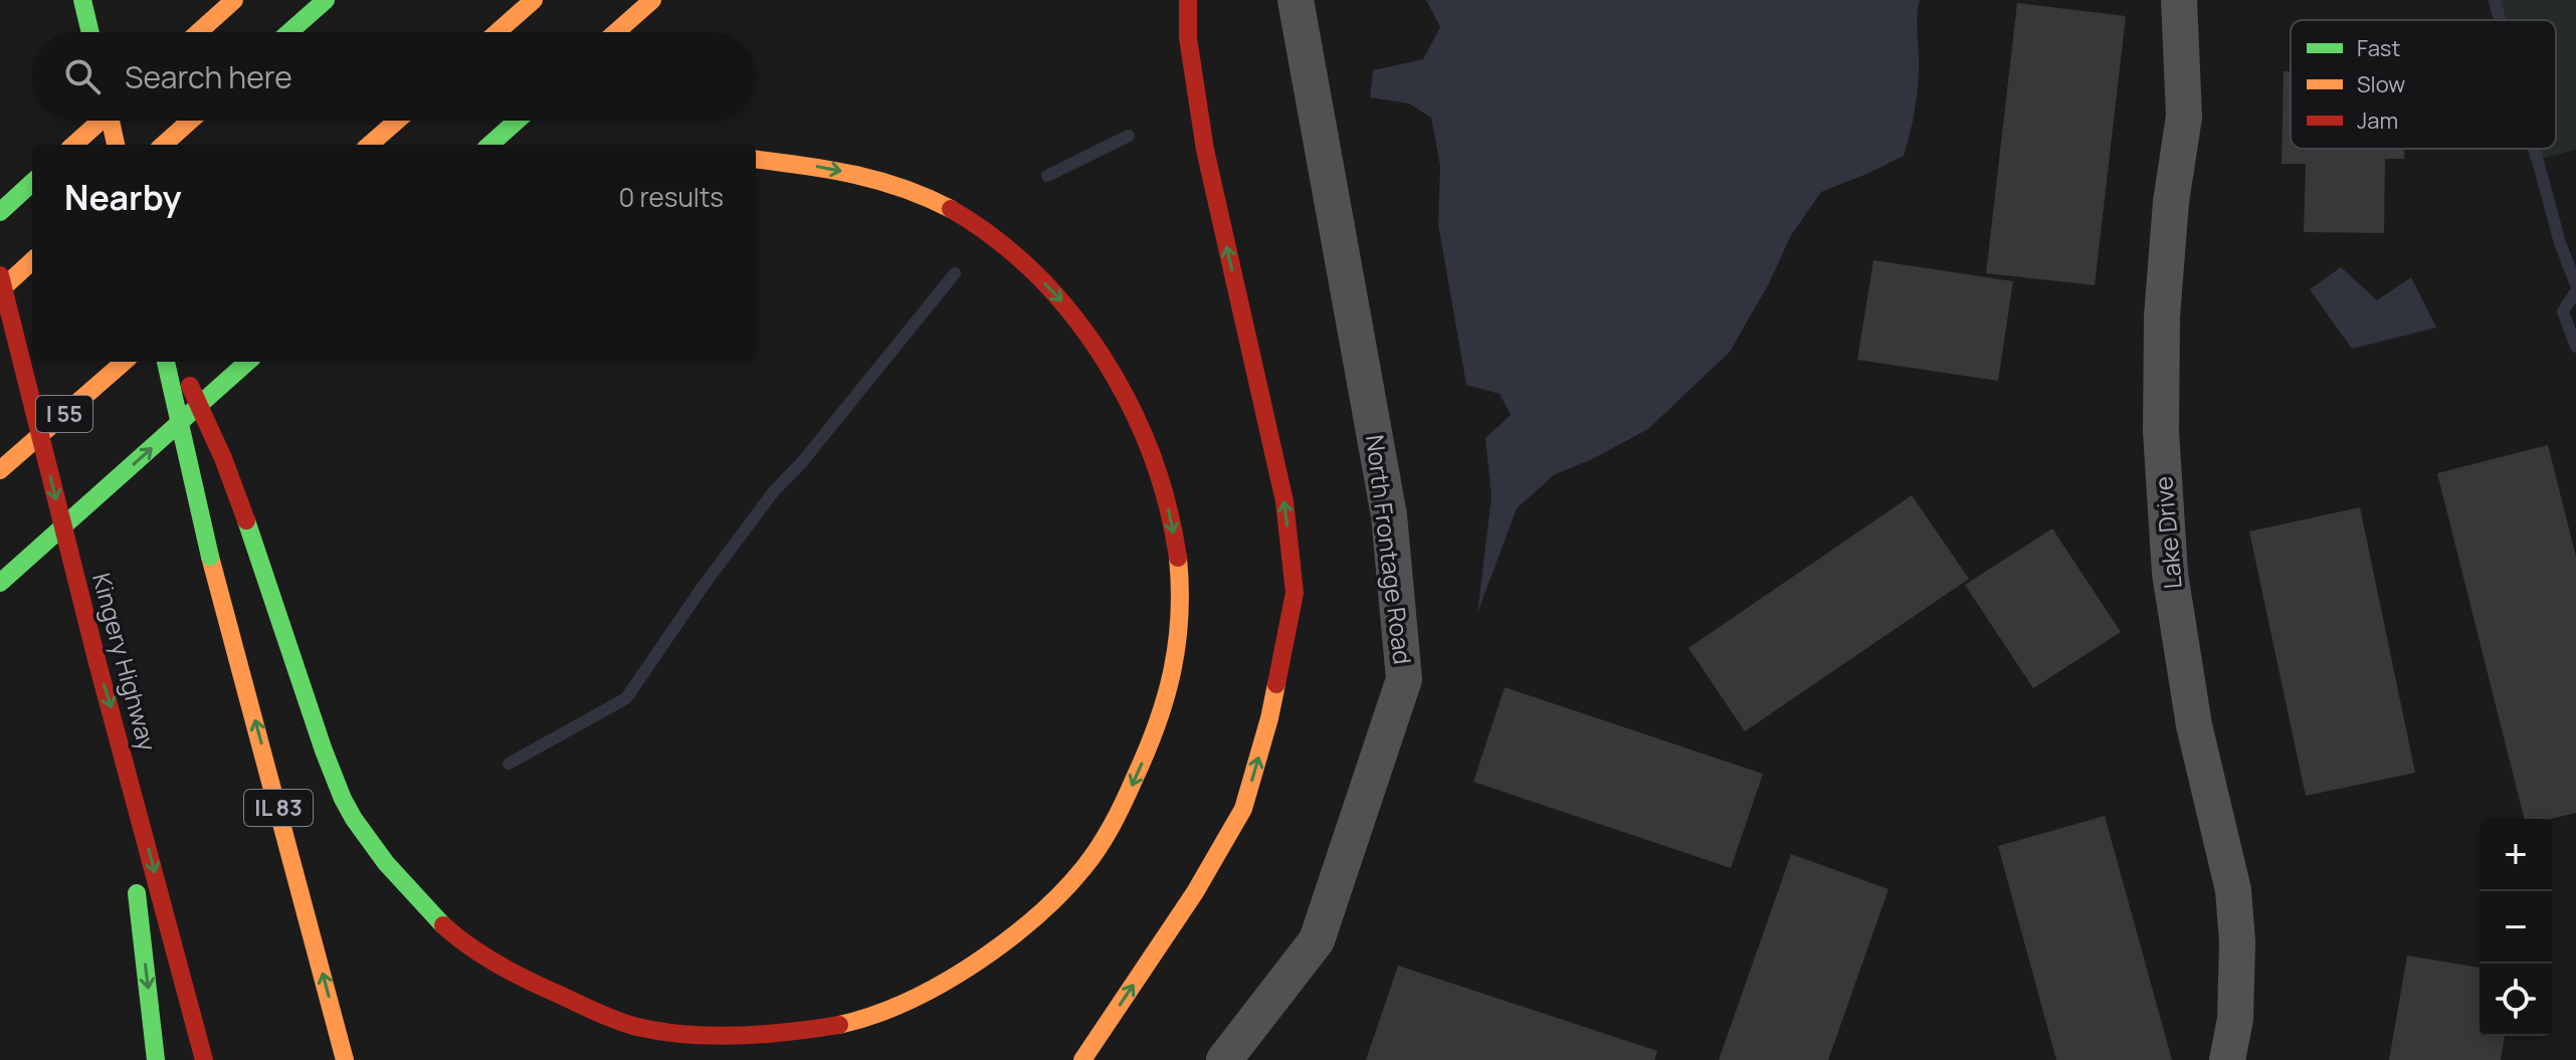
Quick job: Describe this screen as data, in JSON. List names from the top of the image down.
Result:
{
  "streets": {
    "highway": ["I 55", "Kingery Highway", "IL 83"],
    "street": ["Lake Drive", "North Frontage Road"]
  },
  "legend": ["Fast", "Slow", "Jam"],
  "page": {
    "search": "Search here",
    "heading": ["Nearby", "0 results"],
    "map_buttons": ["+", "−"]
  }
}
